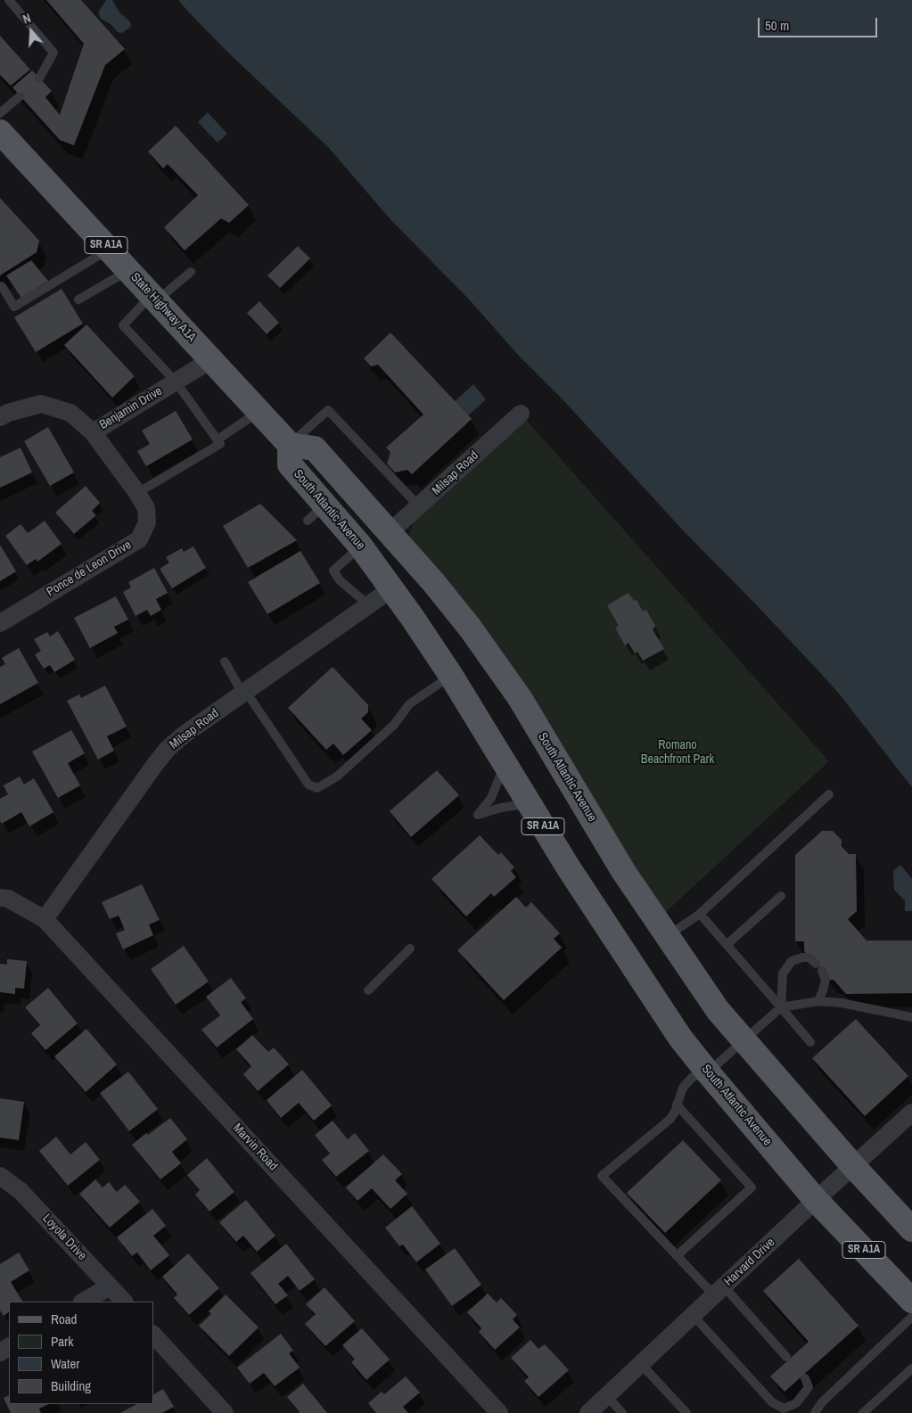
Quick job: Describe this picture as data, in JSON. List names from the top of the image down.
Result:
{
  "streets": {
    "main road": ["SR A1A", "State Highway A1A", "South Atlantic Avenue"],
    "street": [
      "Benjamin Drive",
      "Milsap Road",
      "Ponce de Leon Drive",
      "Marvin Road",
      "Loyola Drive",
      "Harvard Drive"
    ]
  },
  "crossings": [
    ["State Highway A1A", "Benjamin Drive"],
    ["State Highway A1A", "South Atlantic Avenue"],
    ["Benjamin Drive", "Ponce de Leon Drive"],
    ["Milsap Road", "South Atlantic Avenue"],
    ["Milsap Road", "Marvin Road"],
    ["South Atlantic Avenue", "Harvard Drive"]
  ],
  "parks": ["Romano Beachfront Park"],
  "legend": [
    "Road",
    "Park",
    "Water",
    "Building"
  ],
  "scale_bar": "50 m",
  "north": "top"
}
